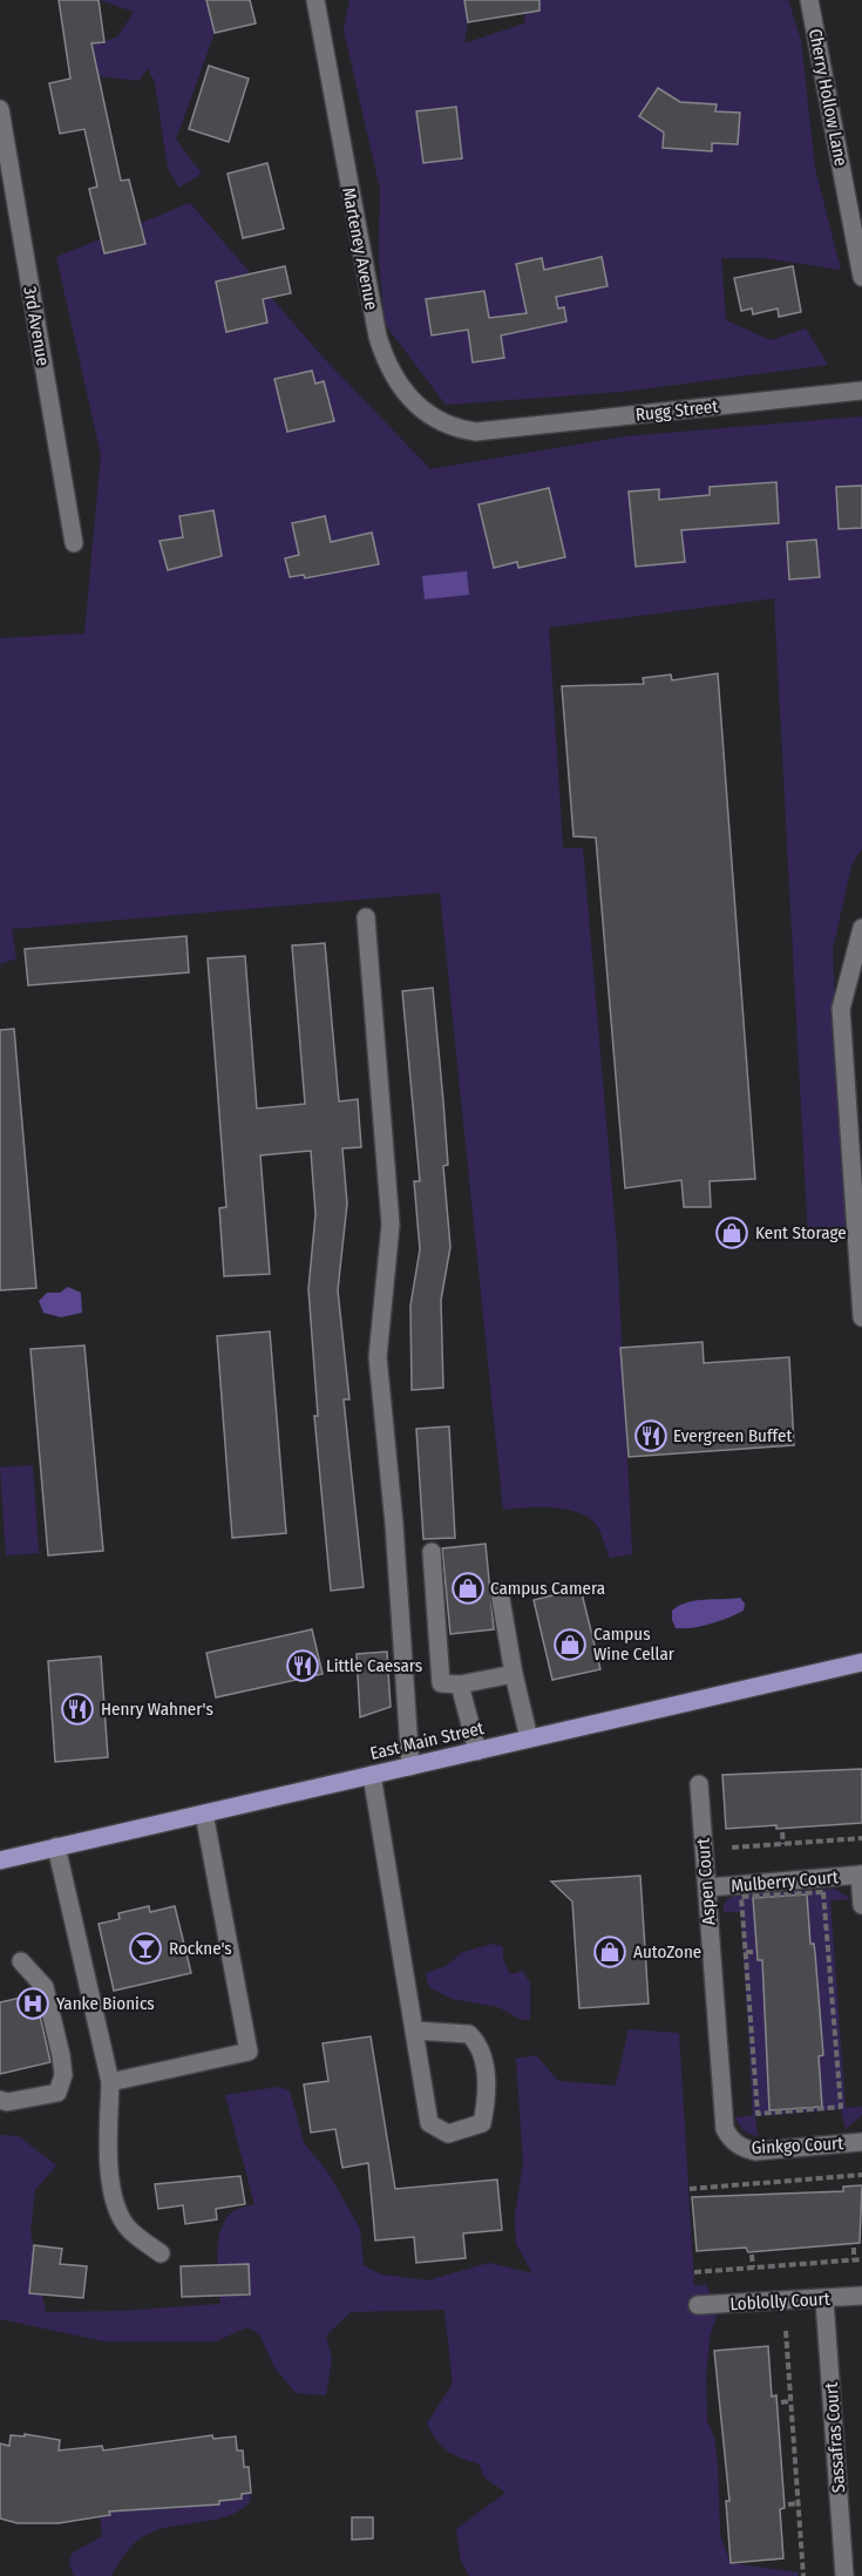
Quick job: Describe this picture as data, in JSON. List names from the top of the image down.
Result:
{
  "streets": {
    "main road": ["East Main Street"],
    "street": [
      "Cherry Hollow Lane",
      "Marteney Avenue",
      "3rd Avenue",
      "Rugg Street",
      "Aspen Court",
      "Mulberry Court",
      "Ginkgo Court",
      "Loblolly Court",
      "Sassafras Court"
    ]
  },
  "crossings": [
    ["Marteney Avenue", "Rugg Street"],
    ["Aspen Court", "Mulberry Court"],
    ["Aspen Court", "Ginkgo Court"],
    ["Loblolly Court", "Sassafras Court"]
  ],
  "places": {
    "shop": [
      "Kent Storage",
      "Campus Camera",
      "Campus Wine Cellar",
      "AutoZone"
    ],
    "restaurant": ["Evergreen Buffet", "Little Caesars", "Henry Wahner's"],
    "bar": ["Rockne's"],
    "hospital": ["Yanke Bionics"]
  }
}
